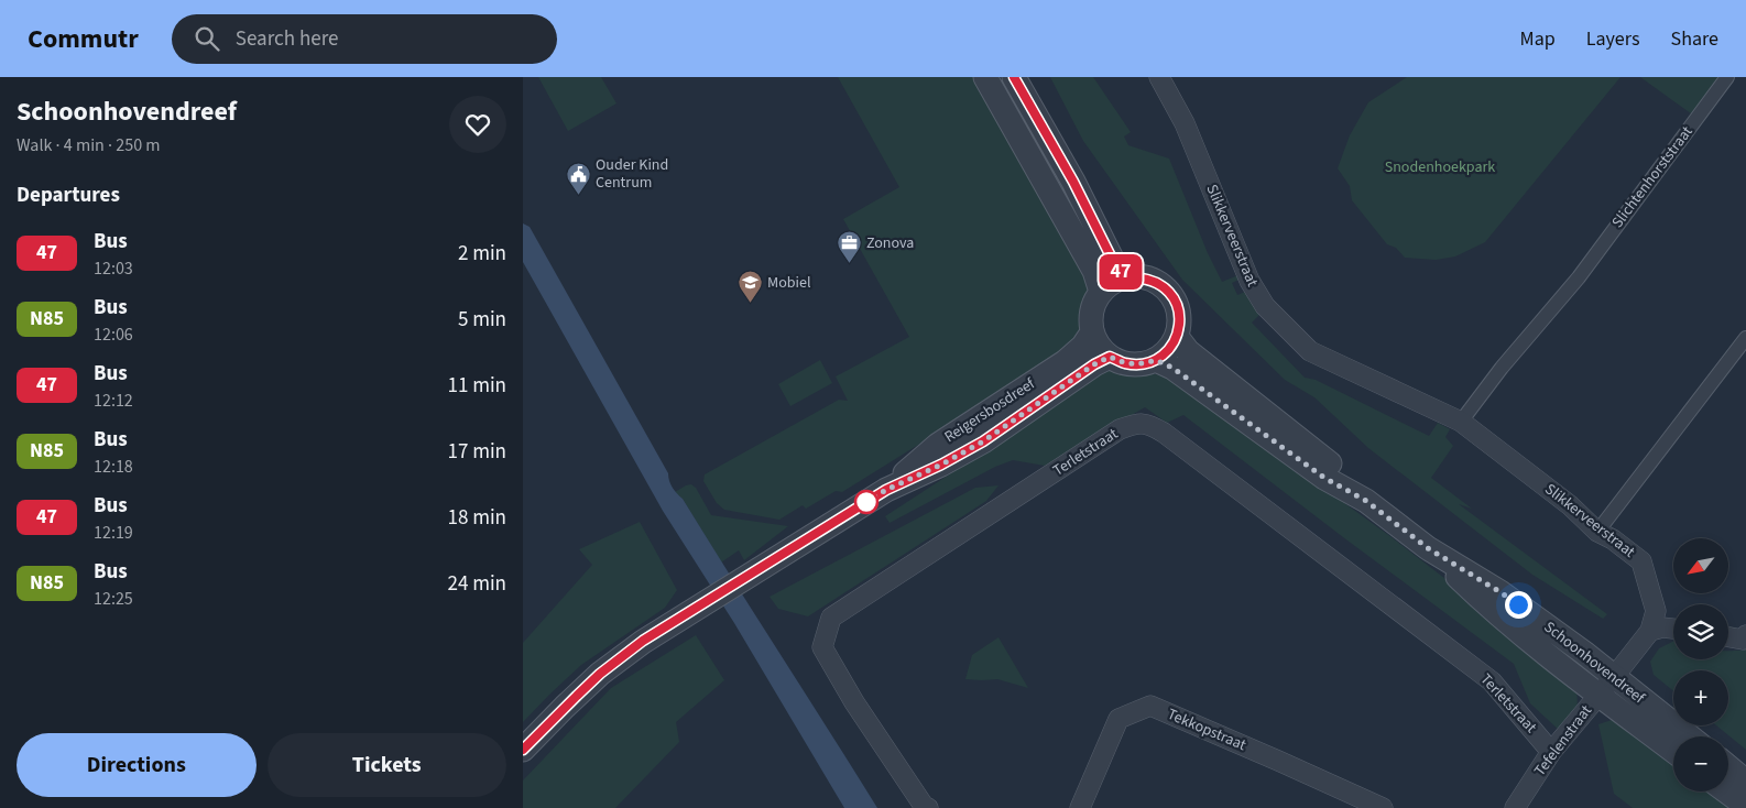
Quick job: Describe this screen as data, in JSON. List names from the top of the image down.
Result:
{
  "streets": {
    "street": [
      "Slichtenhorststraat",
      "Slikkerveerstraat",
      "Reigersbosdreef",
      "Terletstraat",
      "Schoonhovendreef",
      "Tekkopstraat",
      "Tefelenstraat"
    ]
  },
  "crossings": [
    ["Slichtenhorststraat", "Slikkerveerstraat"],
    ["Reigersbosdreef", "Schoonhovendreef"],
    ["Terletstraat", "Tefelenstraat"],
    ["Schoonhovendreef", "Tefelenstraat"]
  ],
  "parks": ["Snodenhoekpark"],
  "places": {
    "public building": ["Ouder Kind Centrum"],
    "office": ["Zonova"],
    "school or university": ["Mobiel"]
  },
  "lines": ["bus line 47"],
  "north": "bottom left",
  "page": {
    "header": "Commutr",
    "search": "Search here",
    "nav": ["Map", "Layers", "Share"],
    "heading": [
      ["Schoonhovendreef", "Walk · 4 min · 250 m"],
      "Departures"
    ],
    "on_map": "47",
    "list": [
      {
        "mark": "47",
        "name": "Bus",
        "note": "12:03",
        "value": "2 min"
      },
      {
        "mark": "N85",
        "name": "Bus",
        "note": "12:06",
        "value": "5 min"
      },
      {
        "mark": "47",
        "name": "Bus",
        "note": "12:12",
        "value": "11 min"
      },
      {
        "mark": "N85",
        "name": "Bus",
        "note": "12:18",
        "value": "17 min"
      },
      {
        "mark": "47",
        "name": "Bus",
        "note": "12:19",
        "value": "18 min"
      },
      {
        "mark": "N85",
        "name": "Bus",
        "note": "12:25",
        "value": "24 min"
      }
    ],
    "map_buttons": ["+", "−"],
    "buttons": ["Directions", "Tickets"]
  }
}
